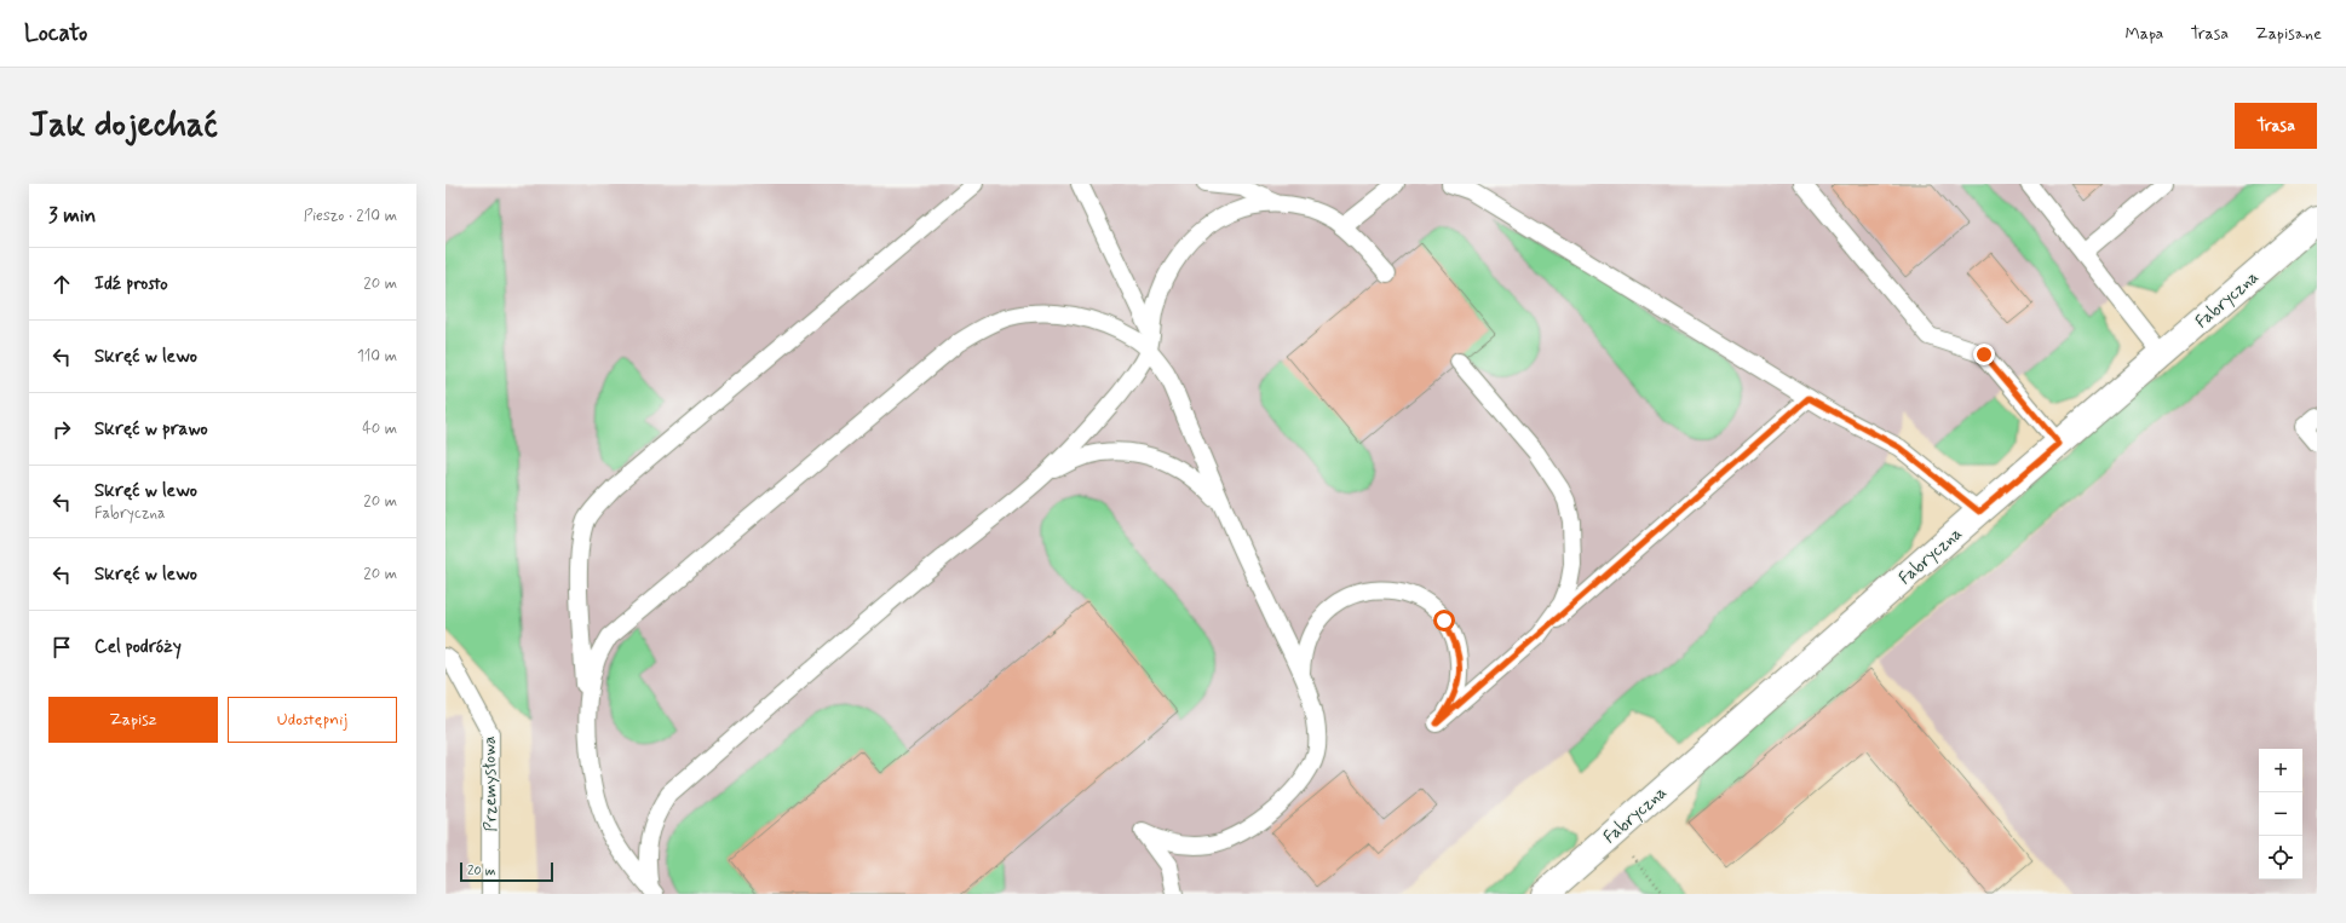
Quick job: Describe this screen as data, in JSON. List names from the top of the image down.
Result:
{
  "streets": {
    "street": ["Fabryczna"],
    "lane": ["Przemysłowa"]
  },
  "scale_bar": "20 m",
  "page": {
    "header": "Locato",
    "nav": ["Mapa", "Trasa", "Zapisane"],
    "buttons": [
      "Trasa",
      ["Zapisz", "Udostępnij"]
    ],
    "title": "Jak dojechać",
    "heading": ["3 min", "Pieszo · 210 m"],
    "list": [
      ["Idź prosto", "20 m"],
      ["Skręć w lewo", "110 m"],
      ["Skręć w prawo", "40 m"],
      ["Skręć w lewo", "Fabryczna", "20 m"],
      ["Skręć w lewo", "20 m"],
      "Cel podróży"
    ],
    "map_buttons": ["+", "−"],
    "scale": "20 m"
  }
}
